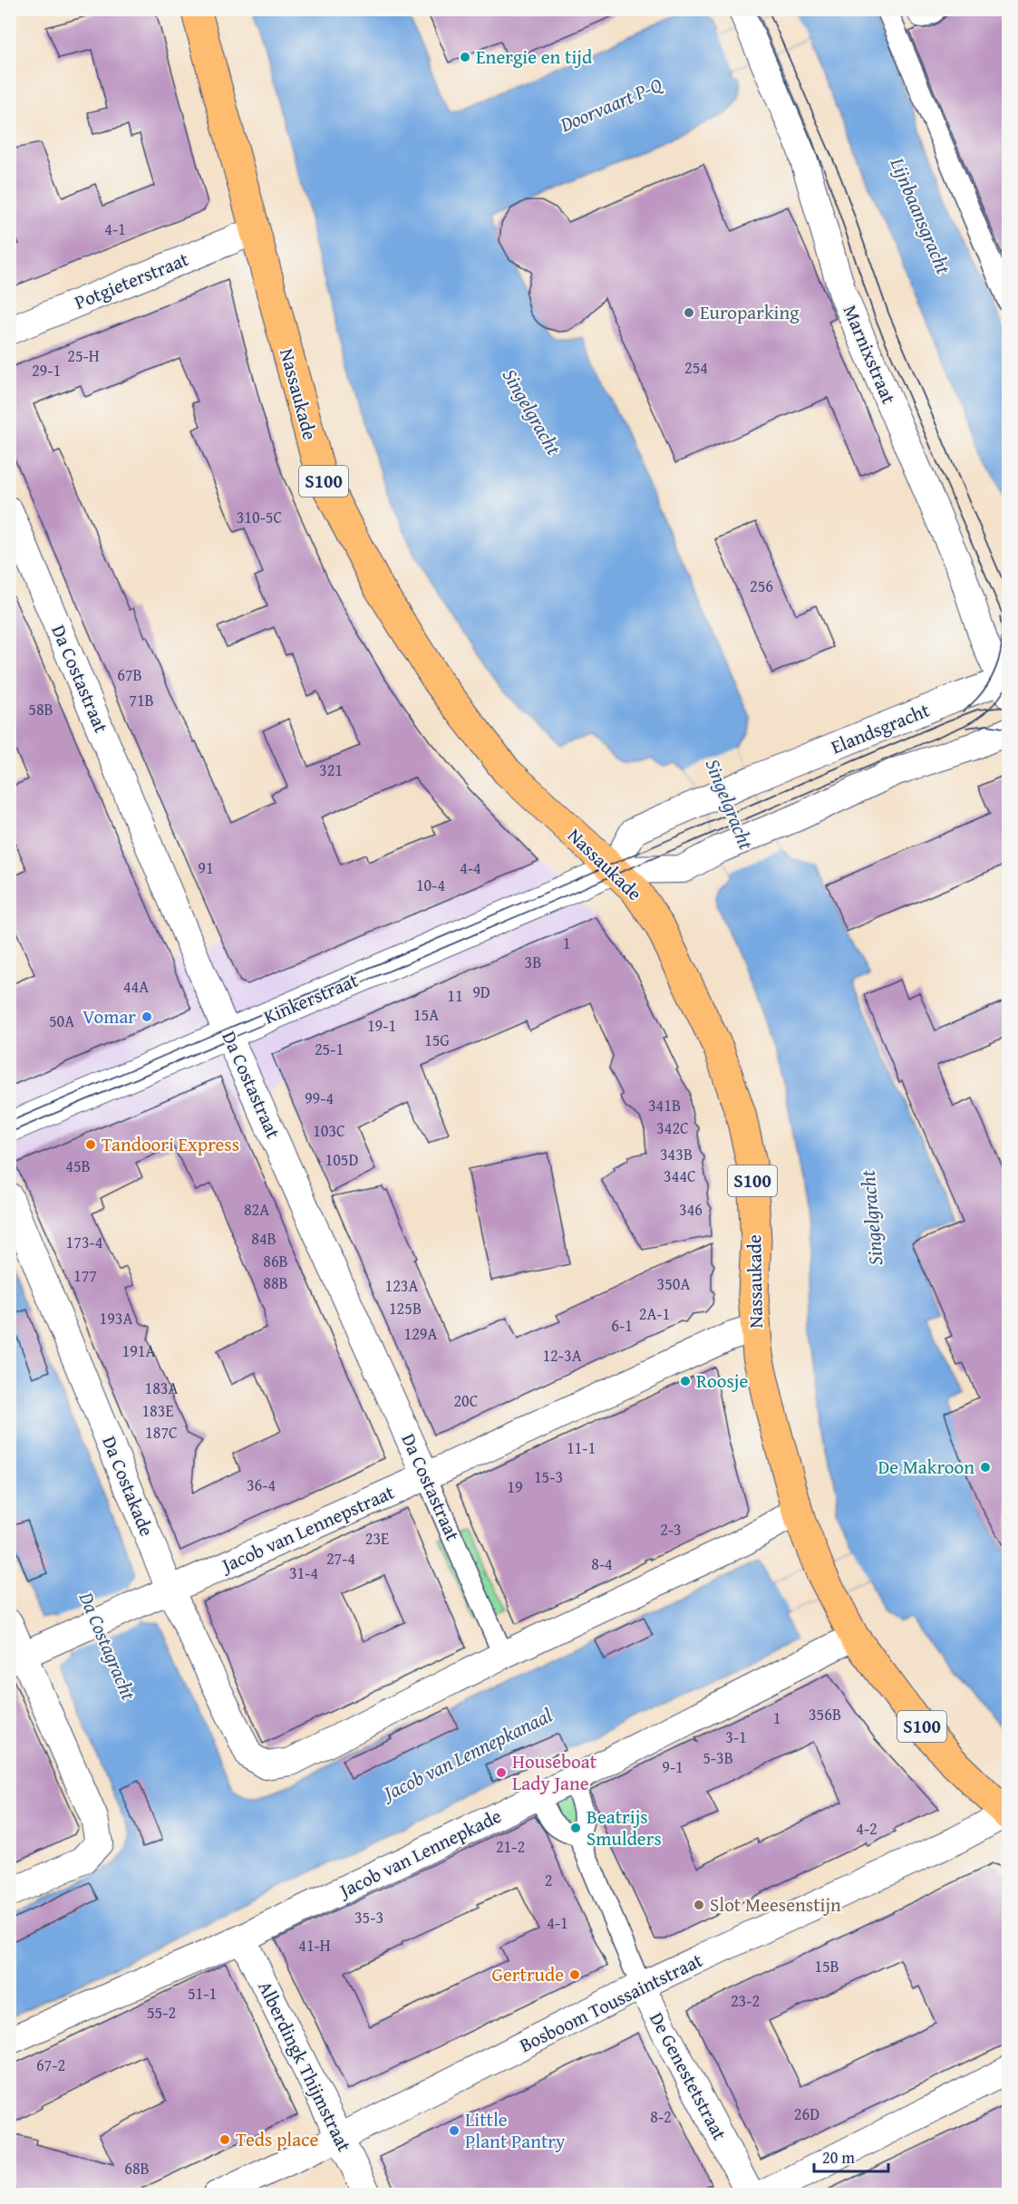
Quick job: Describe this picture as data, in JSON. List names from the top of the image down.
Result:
{
  "streets": {
    "main road": ["Nassaukade", "S100"],
    "street": [
      "Potgieterstraat",
      "Marnixstraat",
      "Da Costastraat",
      "Elandsgracht",
      "Kinkerstraat",
      "Da Costakade",
      "Jacob van Lennepstraat",
      "Jacob van Lennepkade",
      "Bosboom Toussaintstraat",
      "Alberdingk Thijmstraat",
      "De Genestetstraat"
    ]
  },
  "crossings": [
    ["Potgieterstraat", "Nassaukade"],
    ["Marnixstraat", "Elandsgracht"],
    ["Nassaukade", "Elandsgracht"],
    ["Nassaukade", "Kinkerstraat"],
    ["Nassaukade", "Jacob van Lennepstraat"],
    ["Nassaukade", "Jacob van Lennepkade"],
    ["Nassaukade", "Bosboom Toussaintstraat"],
    ["Da Costastraat", "Kinkerstraat"],
    ["Da Costastraat", "Da Costakade"],
    ["Da Costastraat", "Jacob van Lennepstraat"],
    ["Elandsgracht", "Kinkerstraat"],
    ["Da Costakade", "Jacob van Lennepstraat"],
    ["Jacob van Lennepkade", "Alberdingk Thijmstraat"],
    ["Bosboom Toussaintstraat", "Alberdingk Thijmstraat"],
    ["Bosboom Toussaintstraat", "De Genestetstraat"]
  ],
  "water": [
    "Doorvaart P-Q",
    "Lijnbaansgracht",
    "Singelgracht",
    "Da Costagracht",
    "Jacob van Lennepkanaal"
  ],
  "places": [
    "Energie en tijd",
    "Europarking",
    "Vomar",
    "Tandoori Express",
    "Roosje",
    "De Makroon",
    "Houseboat Lady Jane",
    "Beatrijs Smulders",
    "Slot Meesenstijn",
    "Gertrude",
    "Little Plant Pantry",
    "Teds place"
  ],
  "house_numbers": [
    "4-1",
    "25-H",
    "254",
    "29-1",
    "310-5C",
    "256",
    "67B",
    "71B",
    "58B",
    "321",
    "91",
    "4-4",
    "10-4",
    "1",
    "3B",
    "44A",
    "9D",
    "11",
    "15A",
    "50A",
    "19-1",
    "15G",
    "25-1",
    "99-4",
    "341B",
    "342C",
    "103C",
    "343B",
    "105D",
    "45B",
    "344C",
    "82A",
    "346",
    "84B",
    "173-4",
    "86B",
    "177",
    "88B",
    "350A",
    "123A",
    "125B",
    "2A-1",
    "193A",
    "6-1",
    "129A",
    "191A",
    "12-3A",
    "183A",
    "20C",
    "183E",
    "187C",
    "11-1",
    "15-3",
    "36-4",
    "19",
    "2-3",
    "23E",
    "27-4",
    "8-4",
    "31-4",
    "356B",
    "1",
    "3-1",
    "5-3B",
    "9-1",
    "4-2",
    "21-2",
    "2",
    "35-3",
    "4-1",
    "41-H",
    "15B",
    "51-1",
    "23-2",
    "55-2",
    "67-2",
    "26D",
    "8-2",
    "68B"
  ],
  "scale_bar": "20 m"
}
